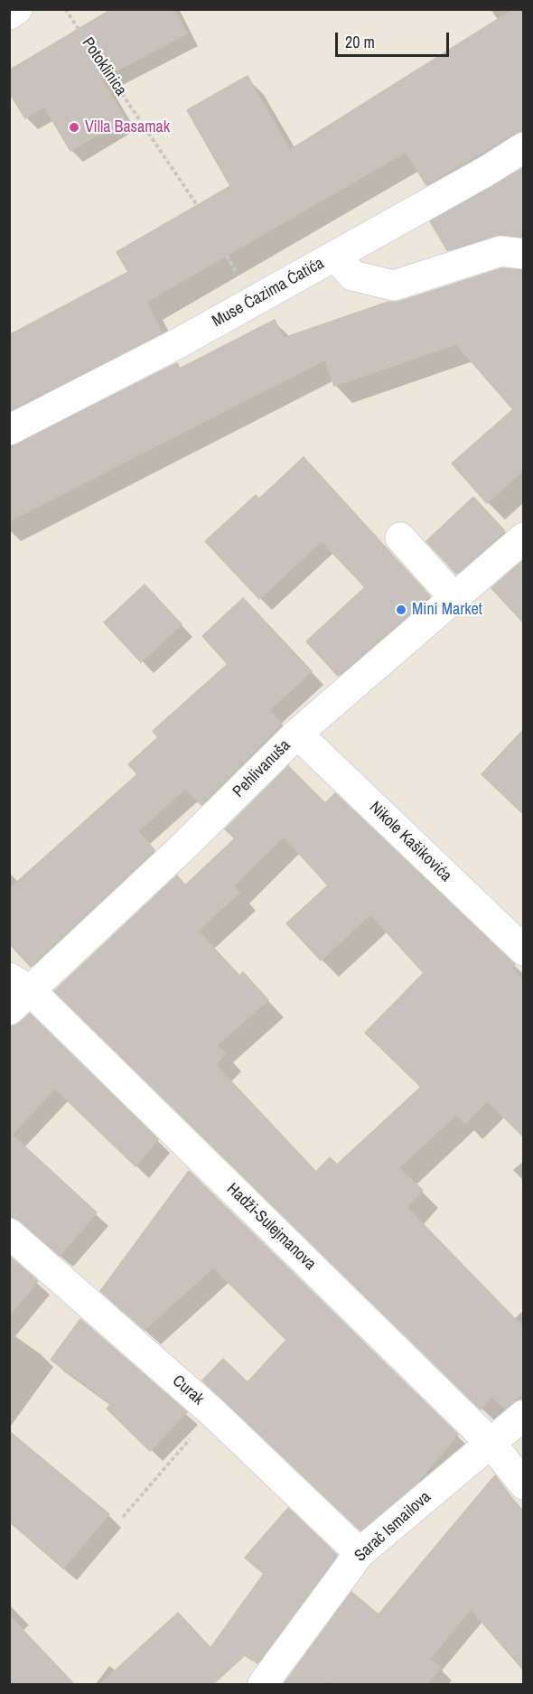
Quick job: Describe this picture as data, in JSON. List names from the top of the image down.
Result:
{
  "streets": {
    "street": [
      "Muse Ćazima Ćatića",
      "Pehlivanuša",
      "Nikole Kašikovića",
      "Hadži-Sulejmanova",
      "Curak",
      "Sarač Ismailova"
    ],
    "path": ["Potoklinica"]
  },
  "crossings": [
    ["Pehlivanuša", "Nikole Kašikovića"],
    ["Pehlivanuša", "Hadži-Sulejmanova"],
    ["Hadži-Sulejmanova", "Sarač Ismailova"],
    ["Curak", "Sarač Ismailova"]
  ],
  "places": ["Villa Basamak", "Mini Market"],
  "scale_bar": "20 m"
}
